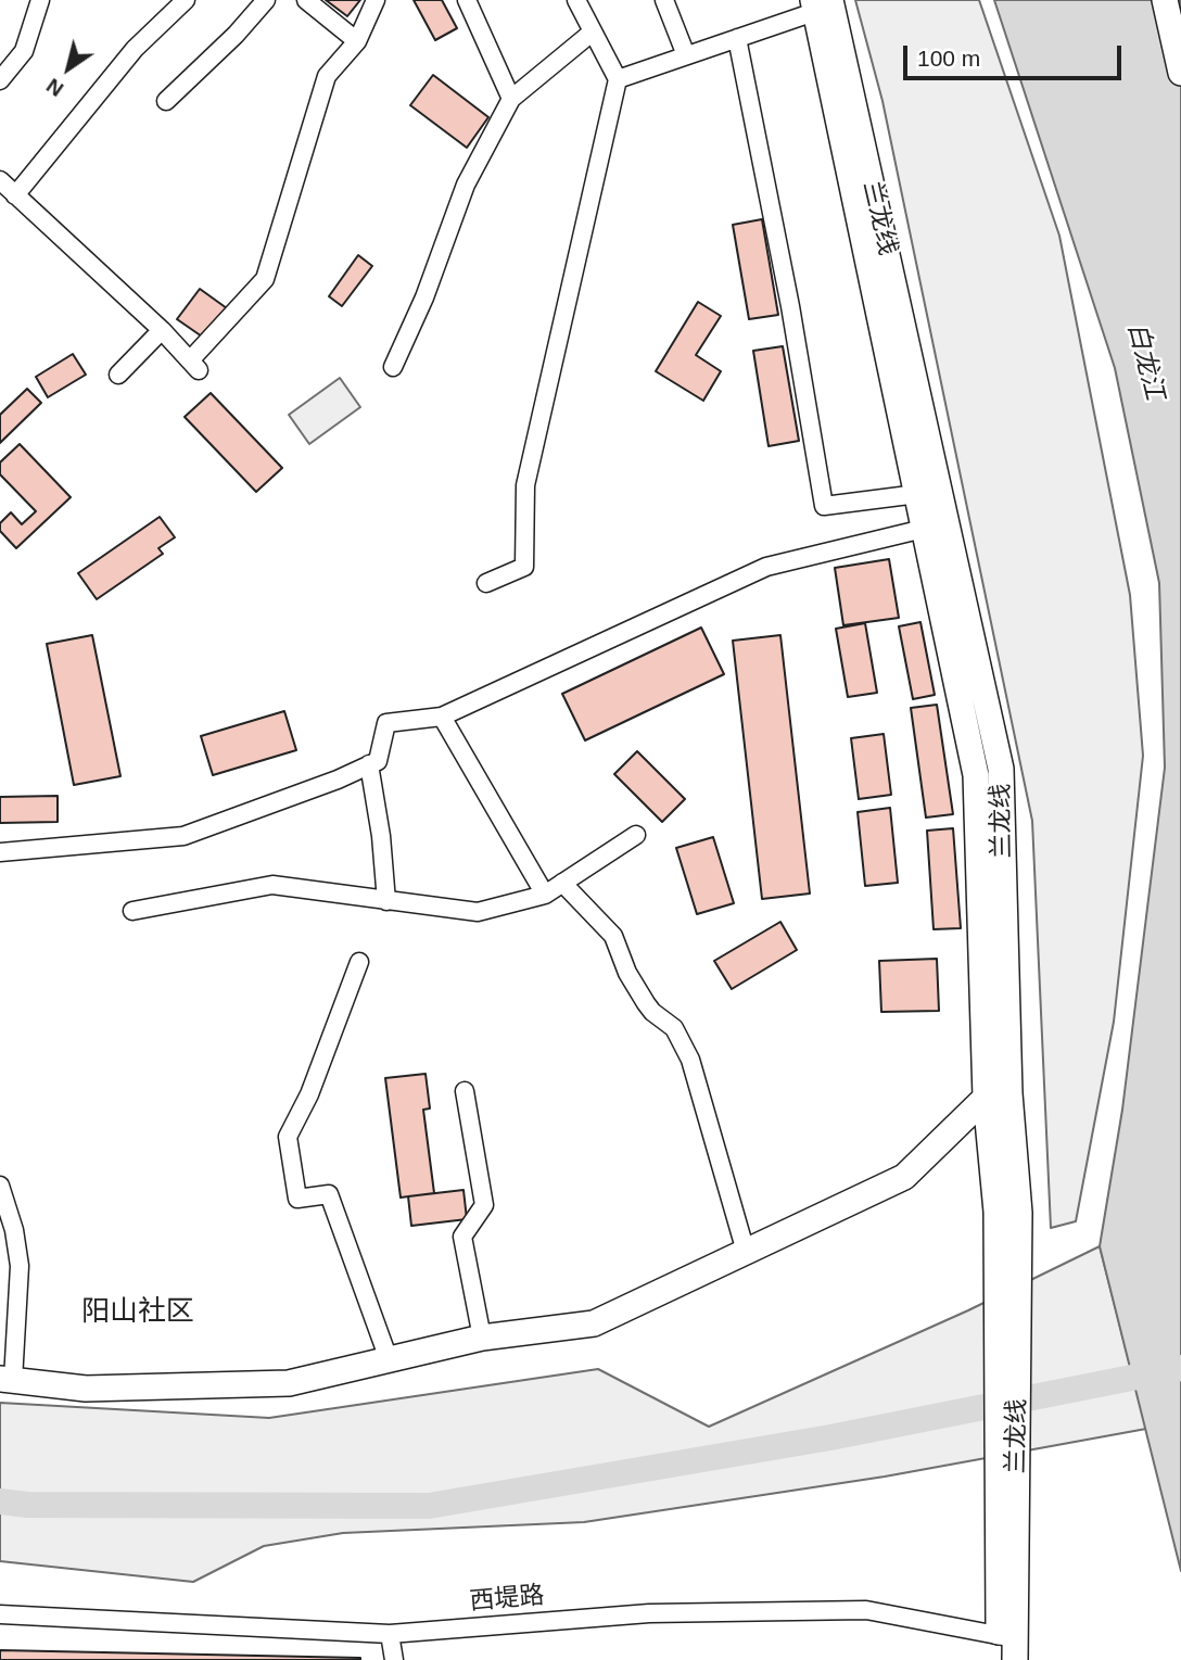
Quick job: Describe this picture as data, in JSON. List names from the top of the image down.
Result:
{
  "streets": {
    "highway": ["兰龙线"],
    "street": ["西堤路"]
  },
  "crossings": [
    ["兰龙线", "西堤路"]
  ],
  "districts": ["阳山社区"],
  "water": ["白龙江"],
  "scale_bar": "100 m",
  "north": "bottom left"
}
